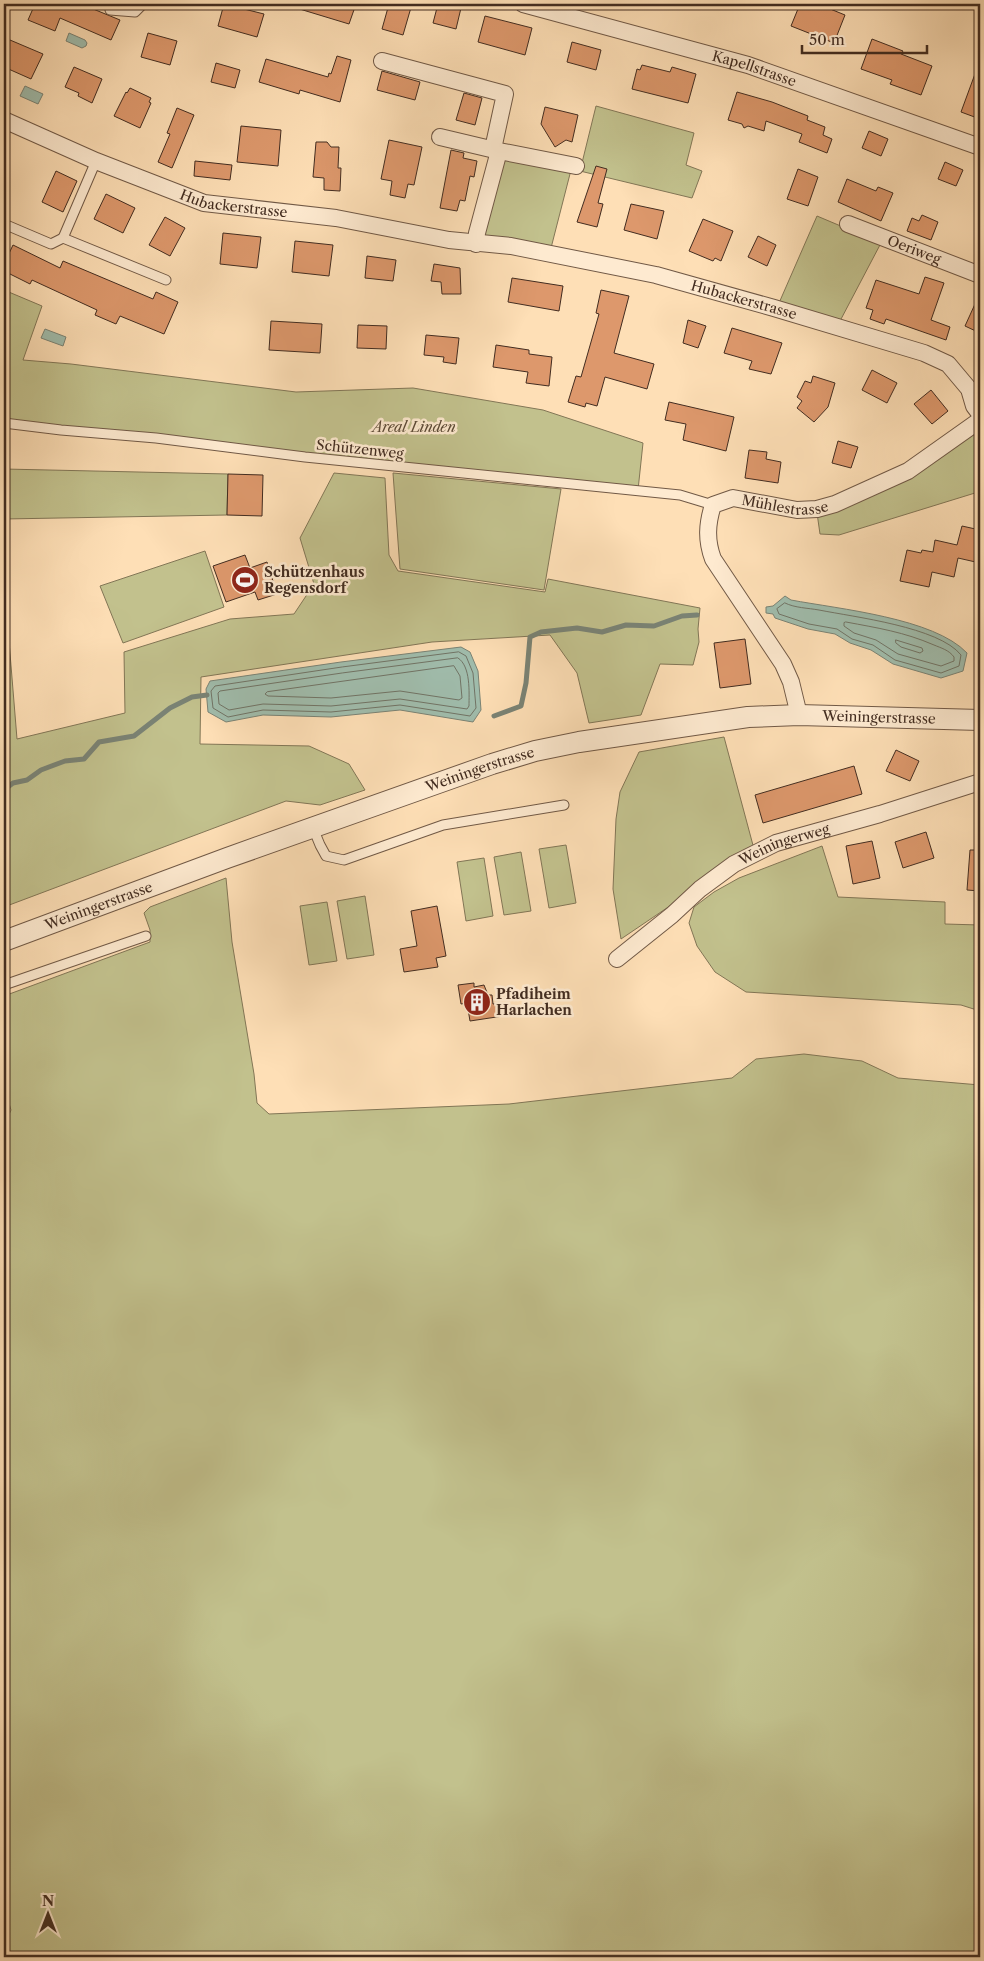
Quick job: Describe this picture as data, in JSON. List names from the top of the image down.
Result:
{
  "streets": {
    "street": [
      "Kapellstrasse",
      "Hubackerstrasse",
      "Oeriweg",
      "Mühlestrasse",
      "Weiningerstrasse",
      "Weiningerweg"
    ],
    "lane": ["Schützenweg"]
  },
  "crossings": [
    ["Schützenweg", "Mühlestrasse"]
  ],
  "parks": ["Areal Linden"],
  "places": {
    "sports": ["Schützenhaus Regensdorf"],
    "building": ["Pfadiheim Harlachen"]
  },
  "scale_bar": "50 m",
  "north": "top"
}
